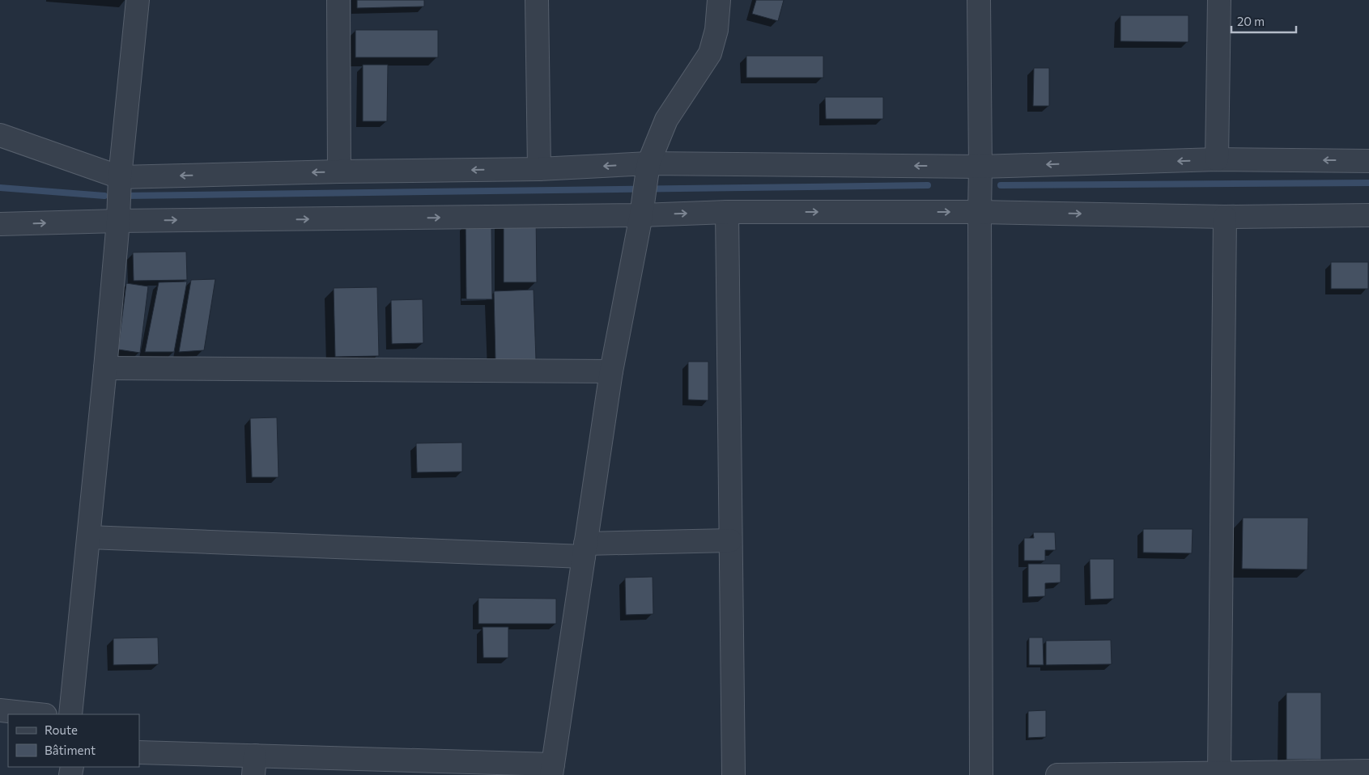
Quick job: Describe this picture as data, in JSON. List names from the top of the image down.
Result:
{
  "legend": ["Route", "Bâtiment"],
  "scale_bar": "20 m"
}
